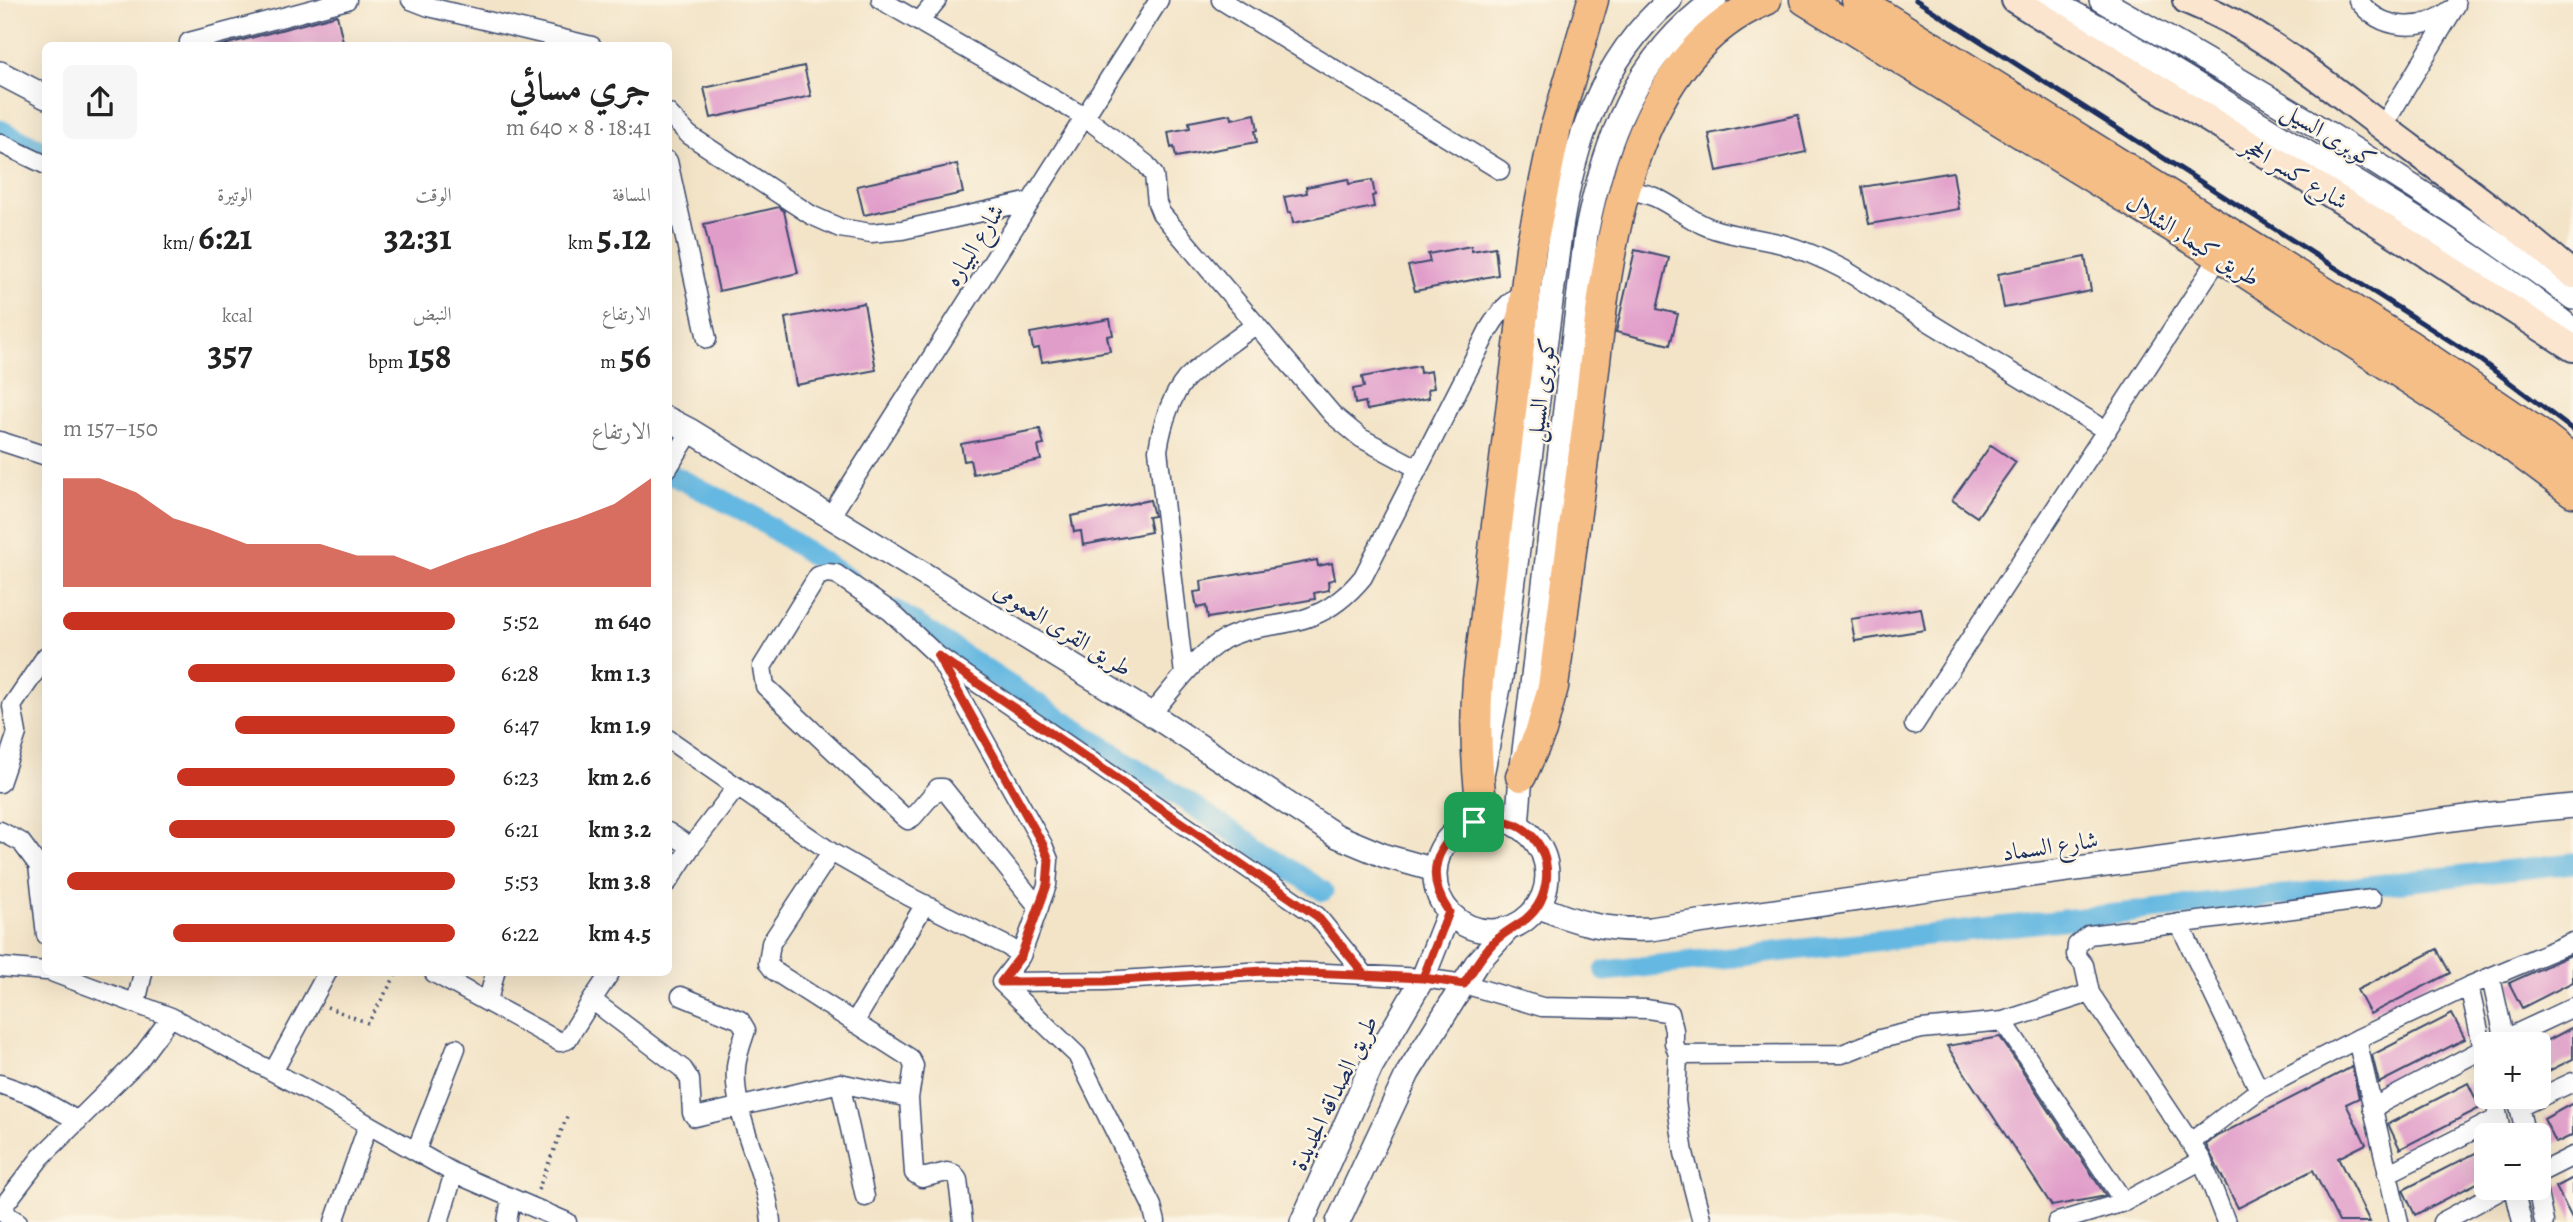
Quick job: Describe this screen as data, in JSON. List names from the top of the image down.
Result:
{
  "streets": {
    "highway": ["طريق كيما, الشلال"],
    "main road": ["شارع كسر الحجر"],
    "street": [
      "كوبرى السيل",
      "شارع البياره",
      "طريق القرى العمومى",
      "شارع السماد",
      "طريق الصداقه الجديدة"
    ]
  },
  "crossings": [
    ["كوبرى السيل", "طريق القرى العمومى"],
    ["كوبرى السيل", "شارع السماد"],
    ["كوبرى السيل", "طريق الصداقه الجديدة"],
    ["شارع البياره", "طريق القرى العمومى"],
    ["طريق القرى العمومى", "شارع السماد"],
    ["طريق القرى العمومى", "طريق الصداقه الجديدة"],
    ["شارع السماد", "طريق الصداقه الجديدة"]
  ],
  "page": {
    "heading": ["جري مسائي", "18:41 · 8 × 640 m"],
    "stats": [
      ["المسافة", "5.12 km"],
      ["الوقت", "32:31"],
      ["الوتيرة", "6:21 /km"],
      ["الارتفاع", "56 m"],
      ["النبض", "158 bpm"],
      ["kcal", "357"]
    ],
    "chart": ["الارتفاع", "150–157 m"],
    "list": [
      {
        "name": "640 m",
        "note": "5:52"
      },
      {
        "name": "1.3 km",
        "note": "6:28"
      },
      {
        "name": "1.9 km",
        "note": "6:47"
      },
      {
        "name": "2.6 km",
        "note": "6:23"
      },
      {
        "name": "3.2 km",
        "note": "6:21"
      },
      {
        "name": "3.8 km",
        "note": "5:53"
      },
      {
        "name": "4.5 km",
        "note": "6:22"
      }
    ],
    "map_buttons": ["+", "−"]
  }
}
